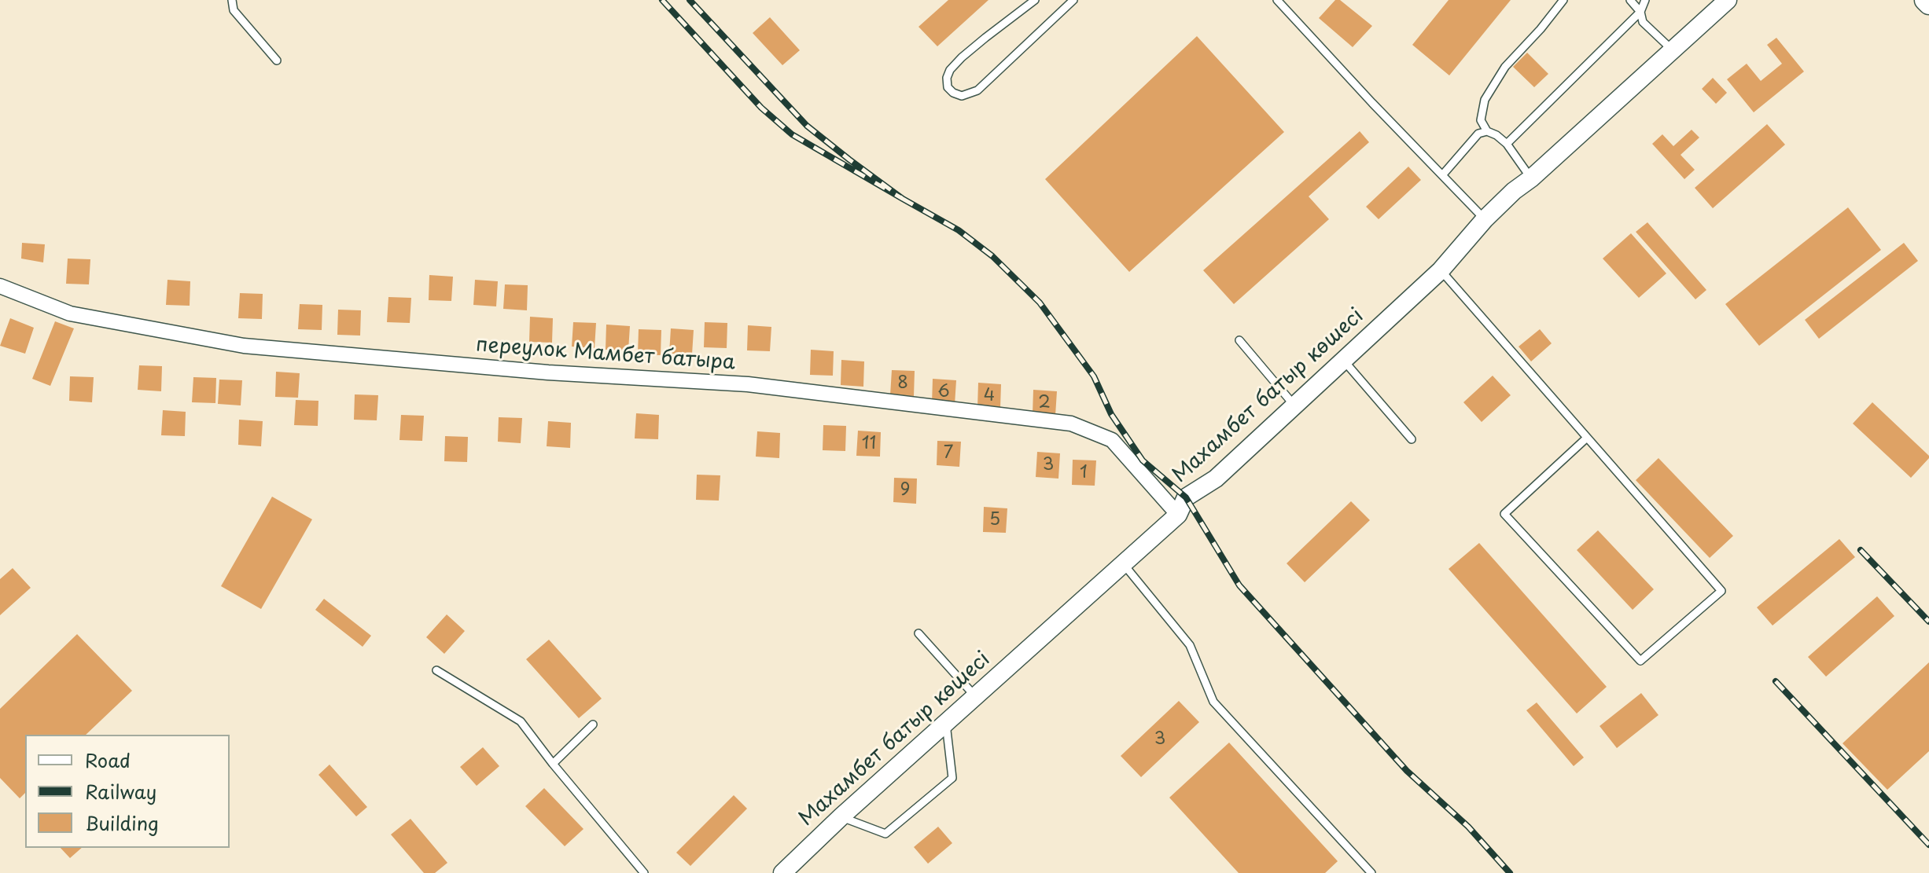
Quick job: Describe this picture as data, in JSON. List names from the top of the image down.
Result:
{
  "streets": {
    "street": ["переулок Мамбет батыра", "Махамбет батыр көшесі"]
  },
  "crossings": [
    ["переулок Мамбет батыра", "Махамбет батыр көшесі"]
  ],
  "house_numbers": [
    "8",
    "6",
    "4",
    "2",
    "11",
    "7",
    "3",
    "1",
    "9",
    "5",
    "3"
  ],
  "legend": ["Road", "Railway", "Building"]
}
